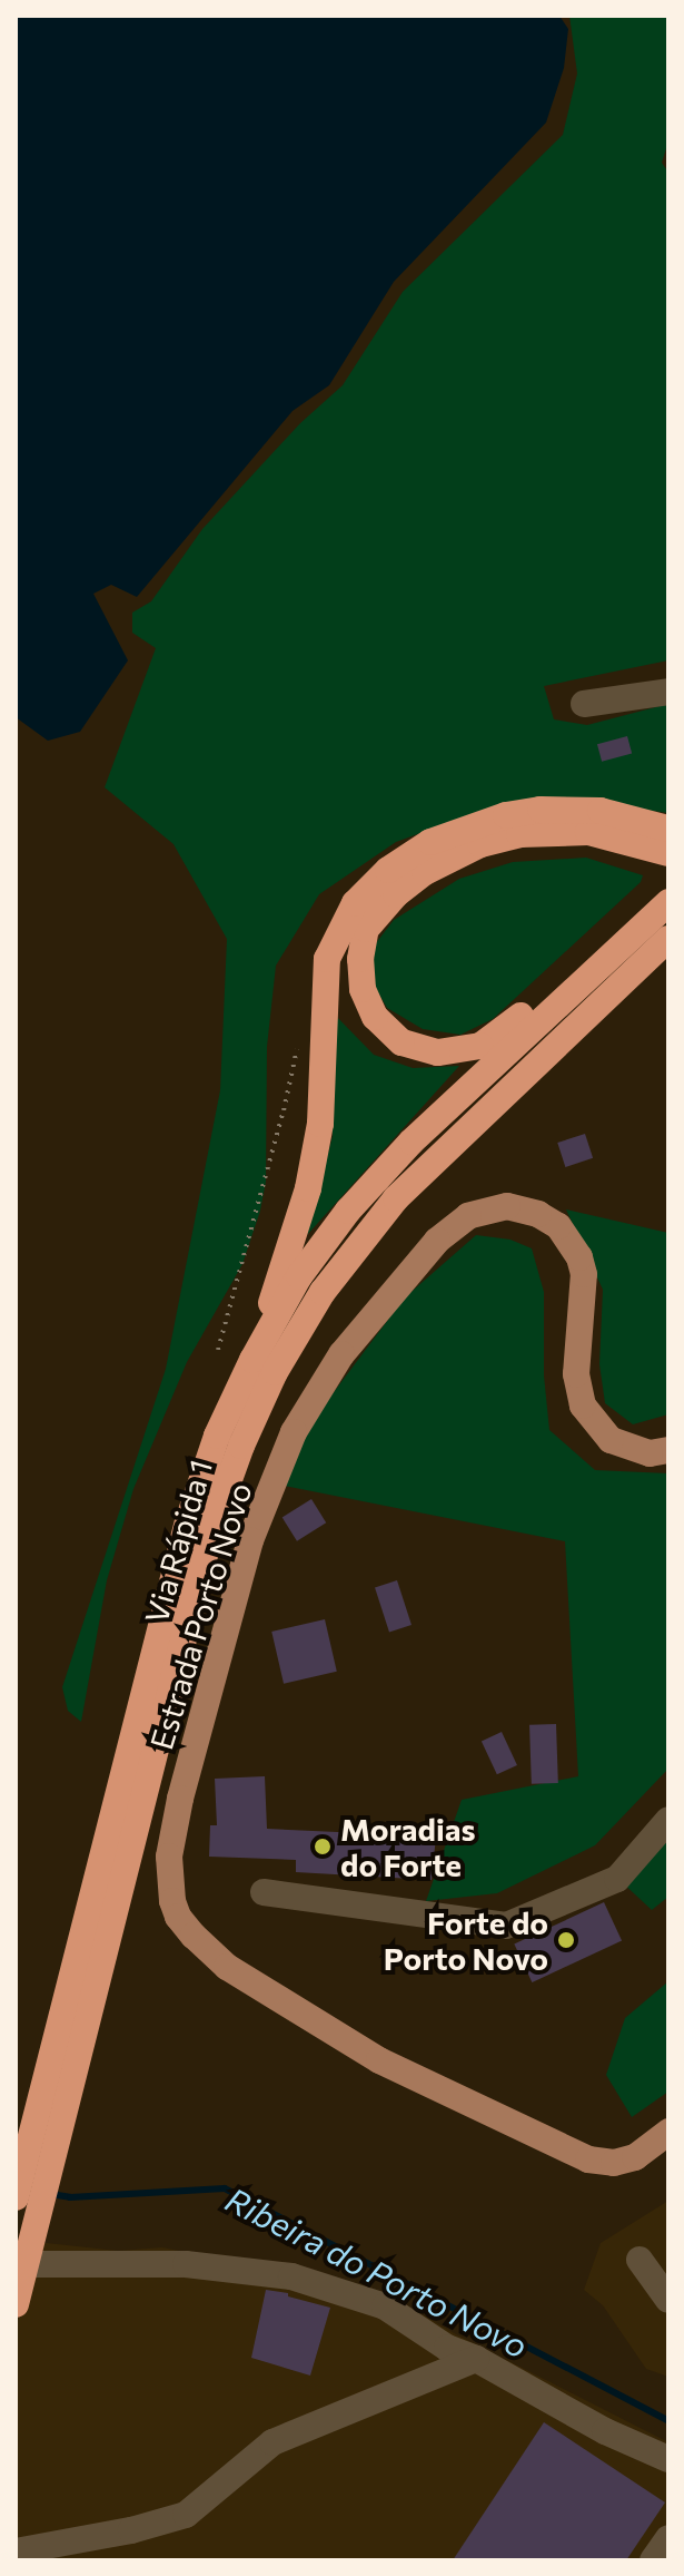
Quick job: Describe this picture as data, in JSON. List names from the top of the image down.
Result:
{
  "streets": {
    "highway": ["Via Rápida 1"],
    "main road": ["Estrada Porto Novo"]
  },
  "water": ["Ribeira do Porto Novo"],
  "places": ["Moradias do Forte", "Forte do Porto Novo"]
}
